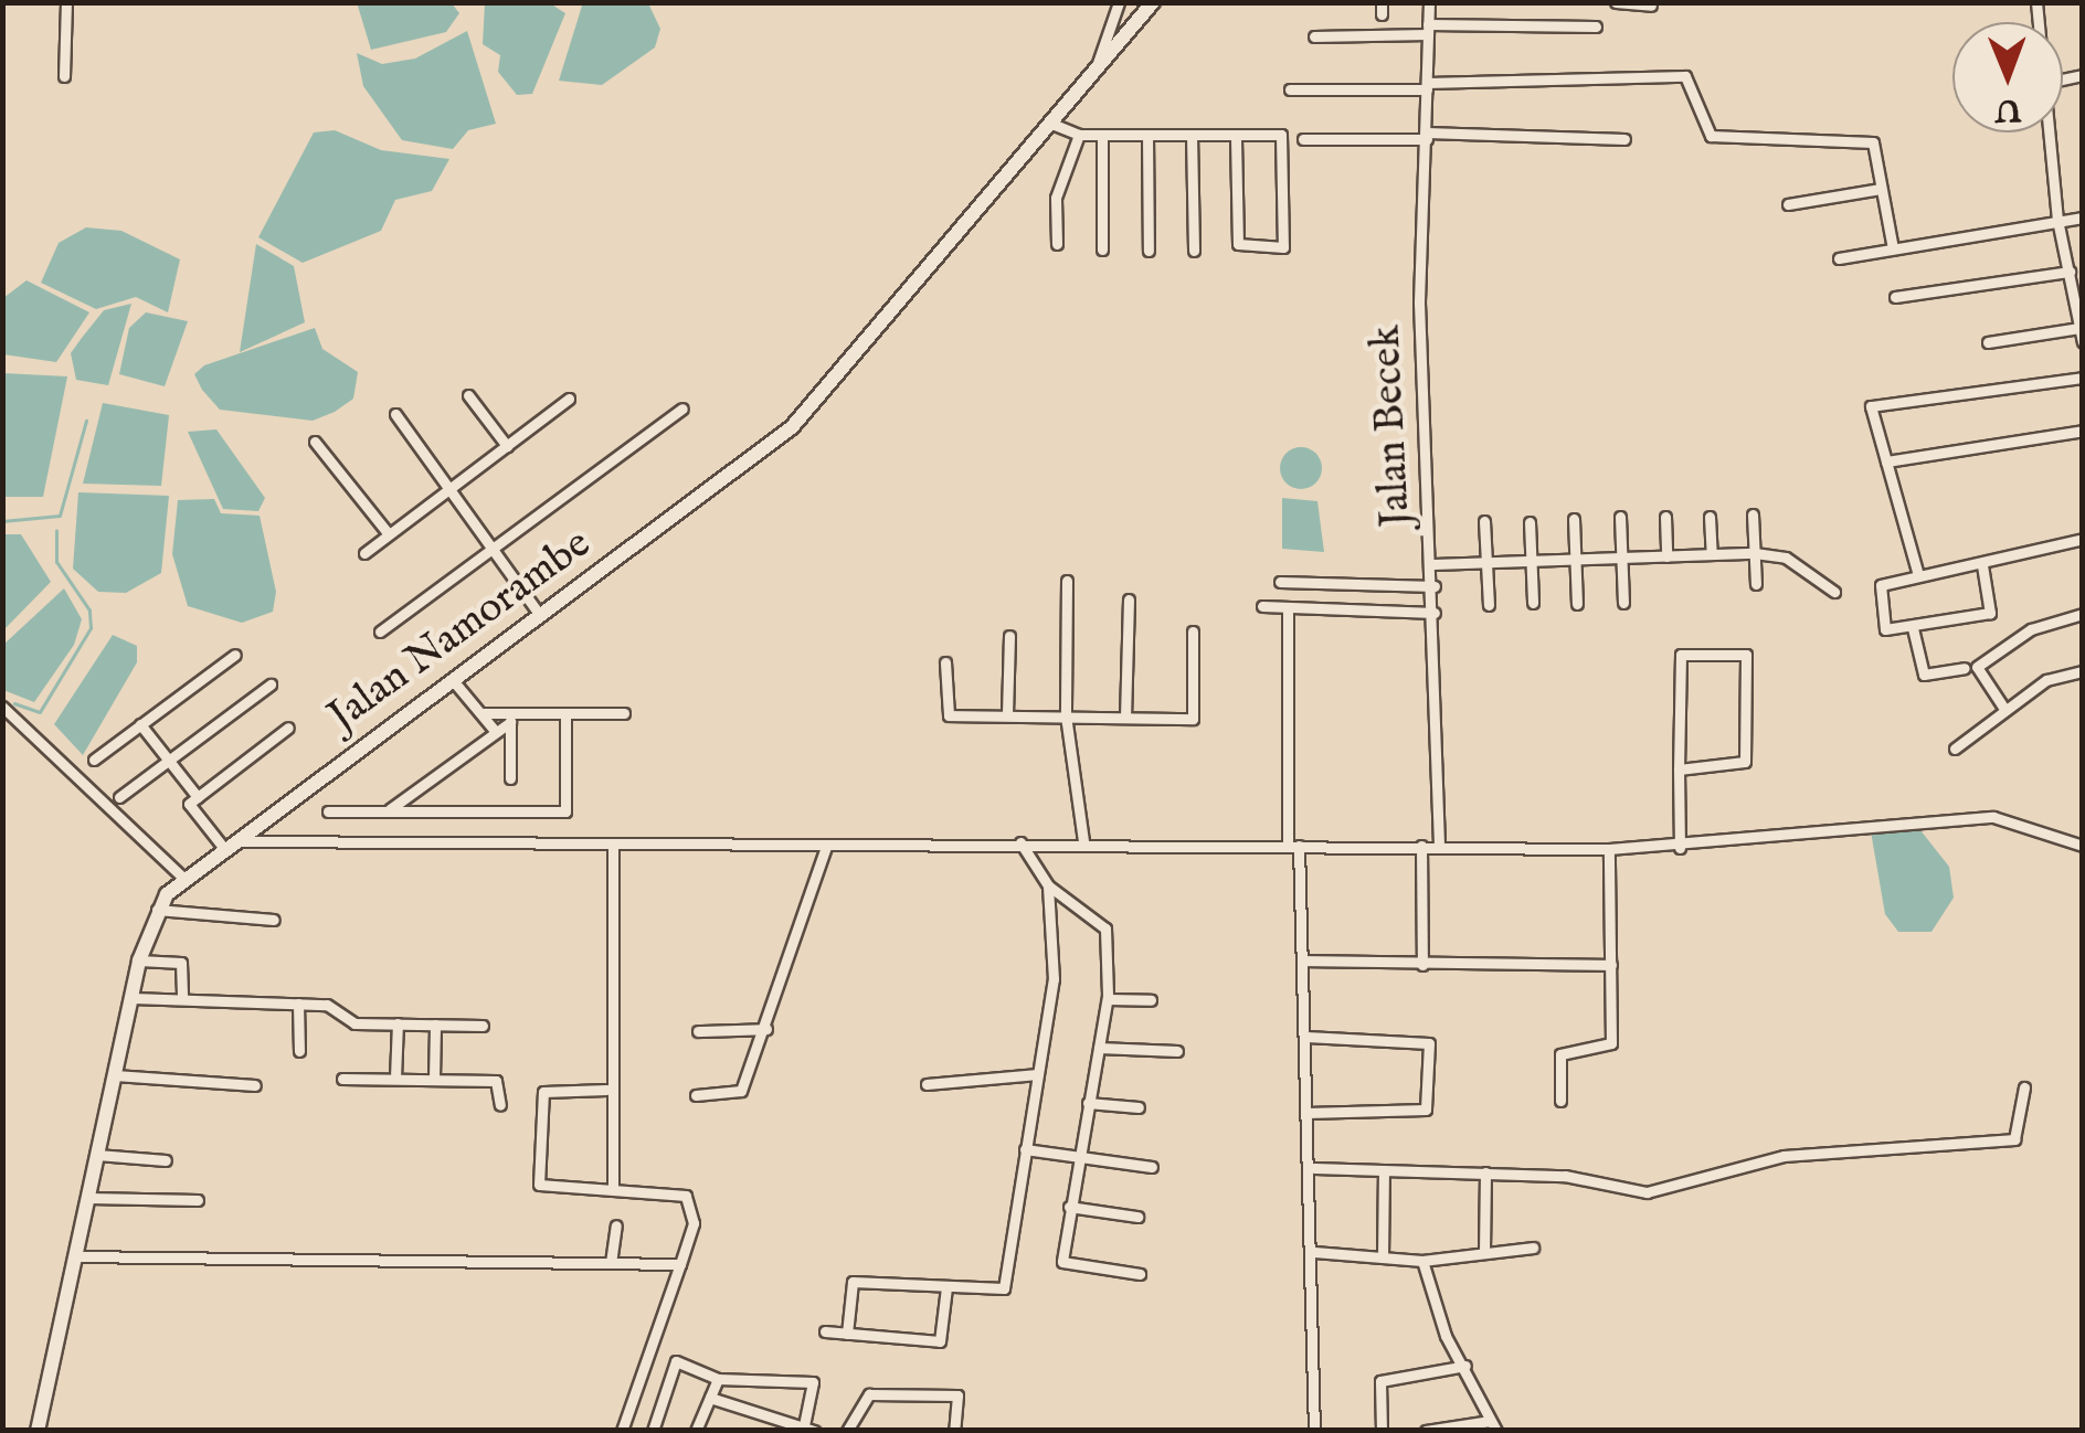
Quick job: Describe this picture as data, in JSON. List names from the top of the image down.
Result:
{
  "streets": {
    "main road": ["Jalan Namorambe"],
    "street": ["Jalan Becek"]
  },
  "north": "bottom"
}
